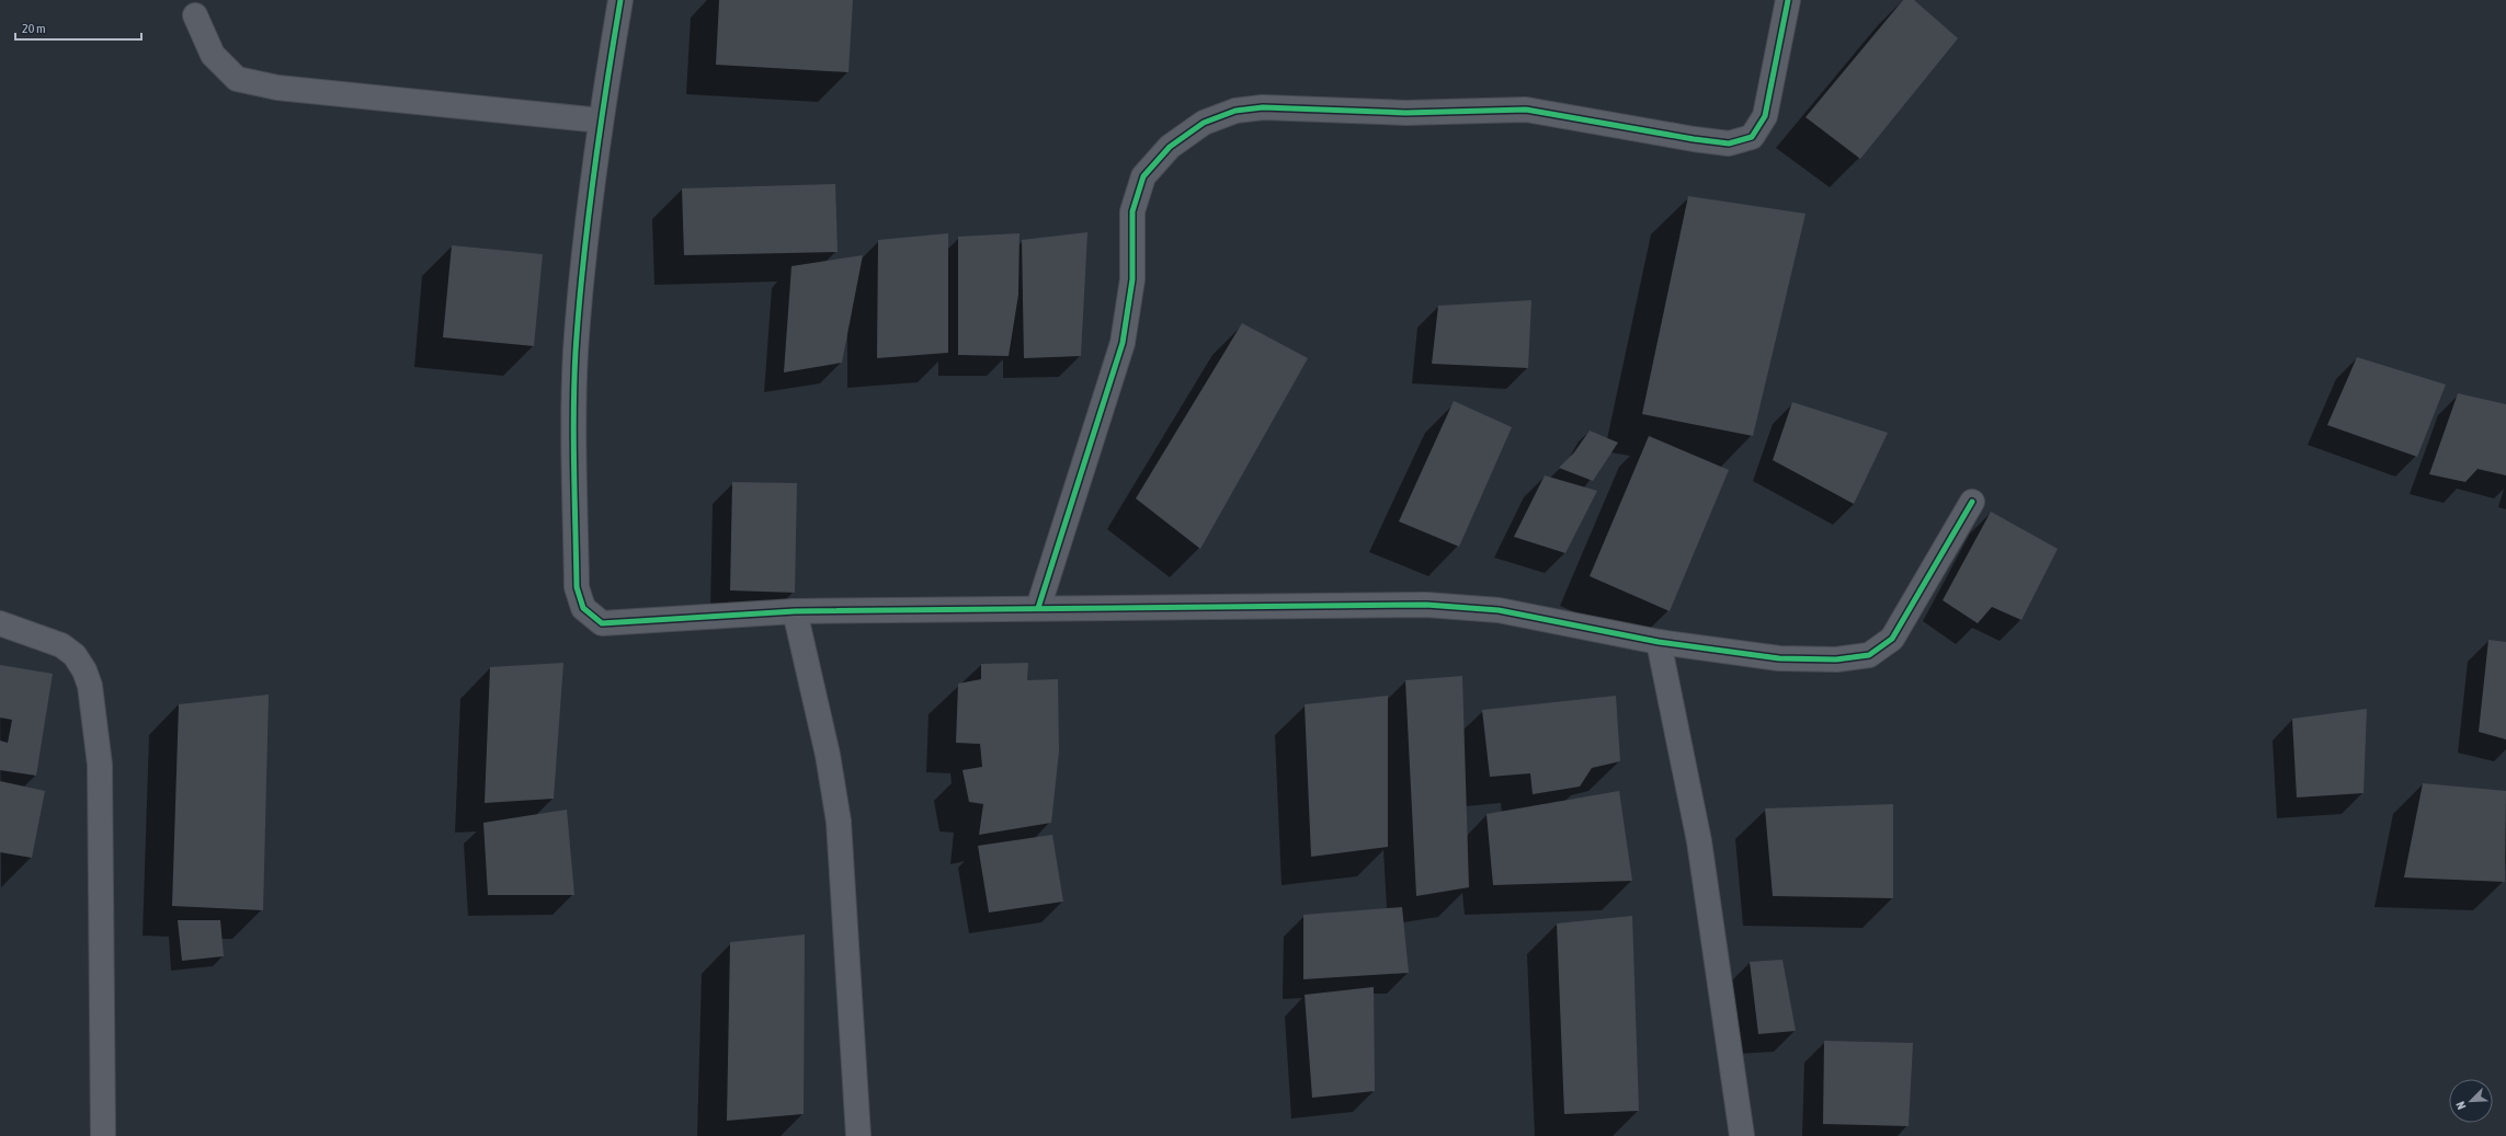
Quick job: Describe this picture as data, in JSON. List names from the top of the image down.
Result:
{
  "scale_bar": "20 m",
  "north": "bottom left"
}
